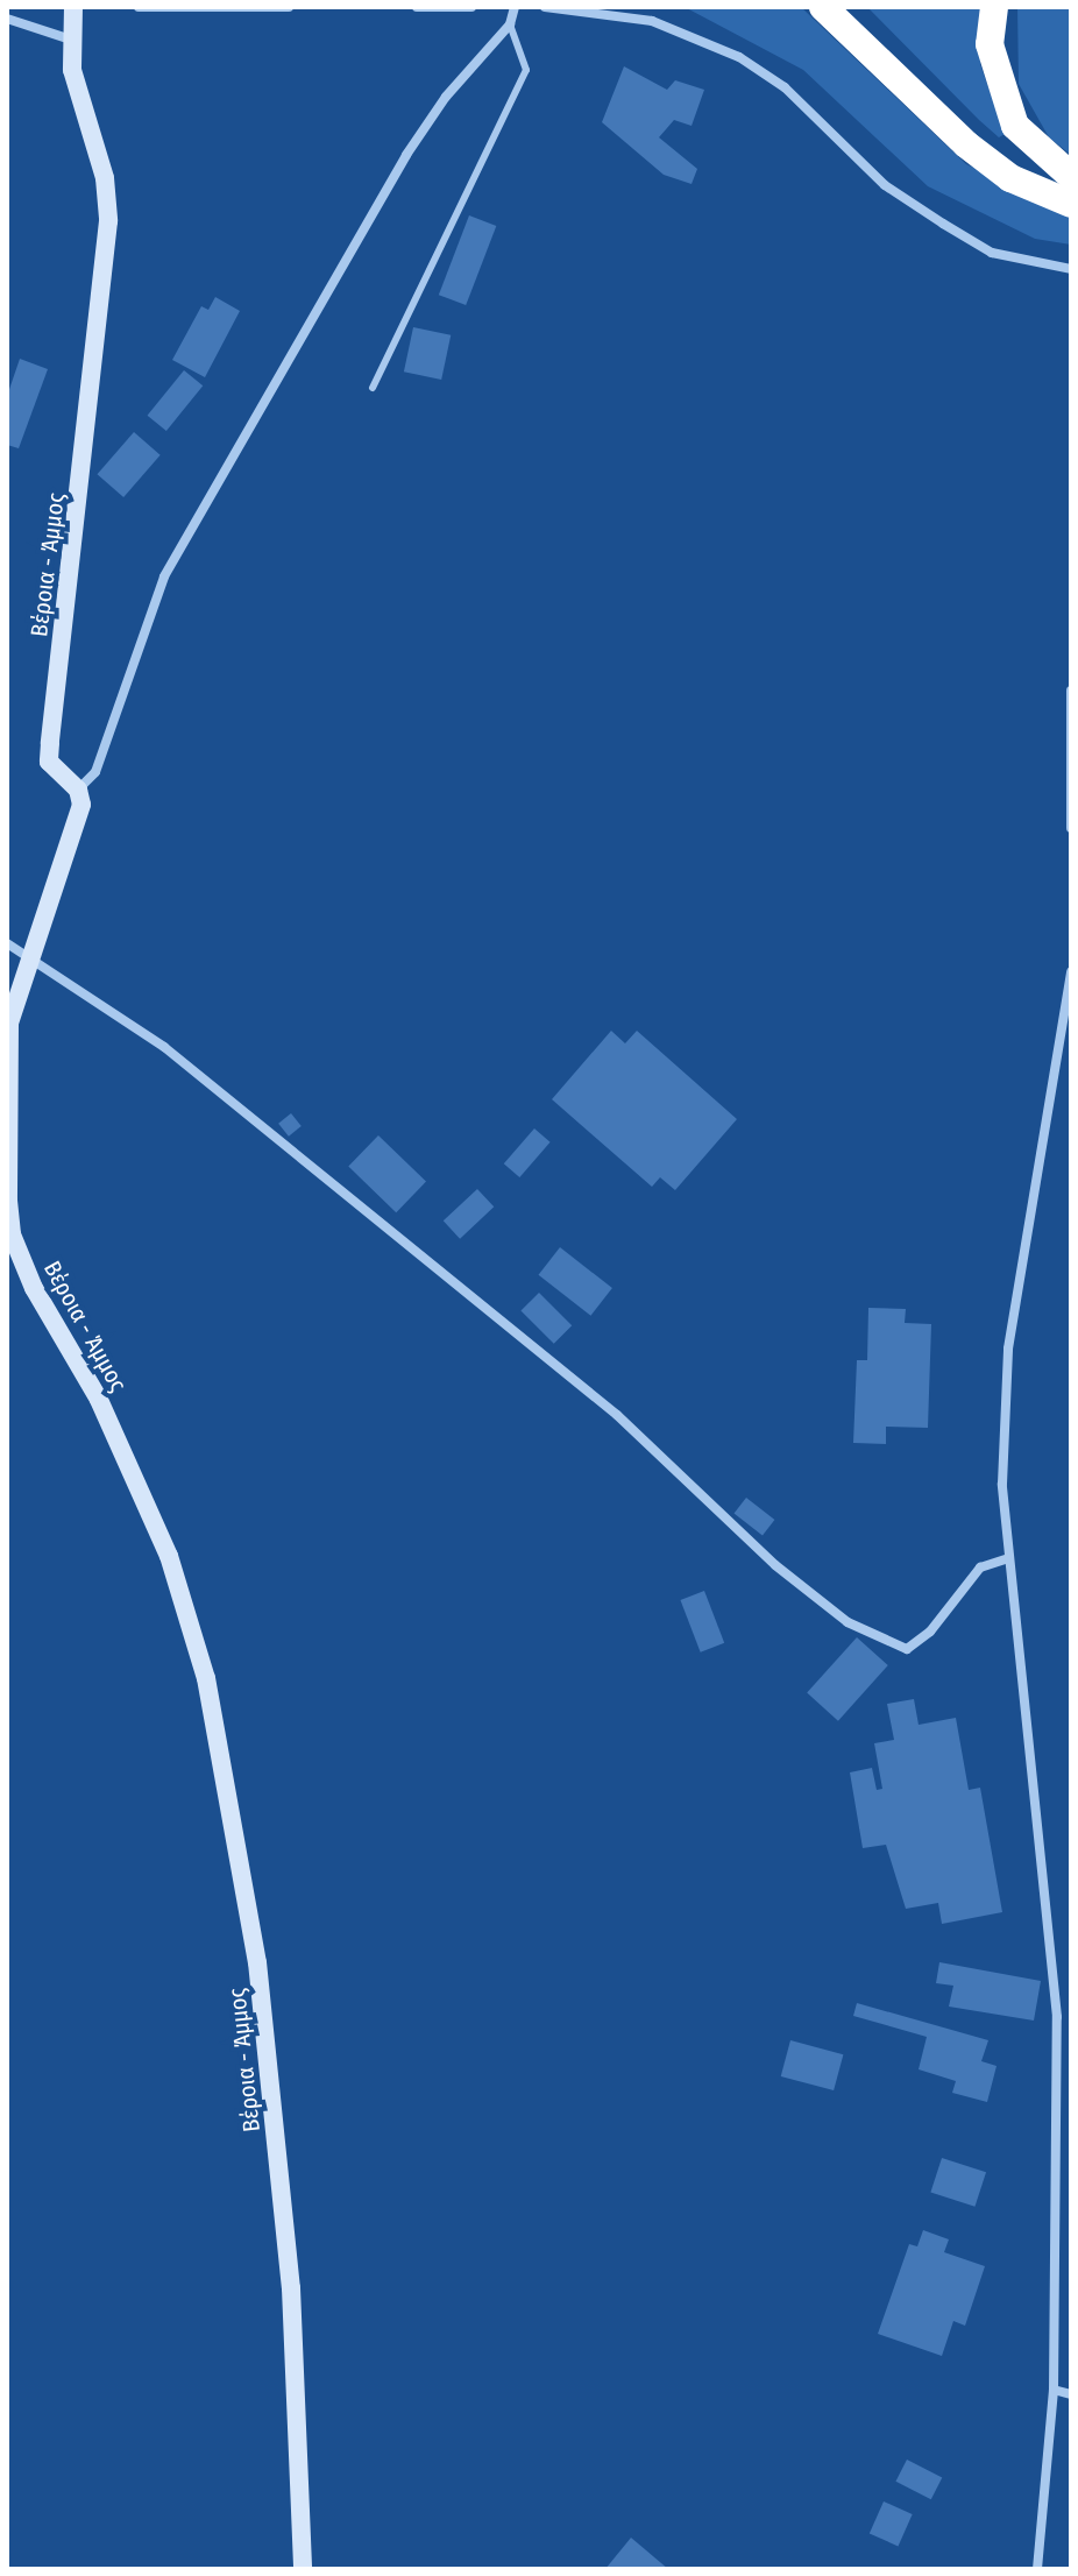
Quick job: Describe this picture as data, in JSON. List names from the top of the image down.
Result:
{
  "streets": {
    "street": ["Βέροια - Άμμος"]
  }
}
